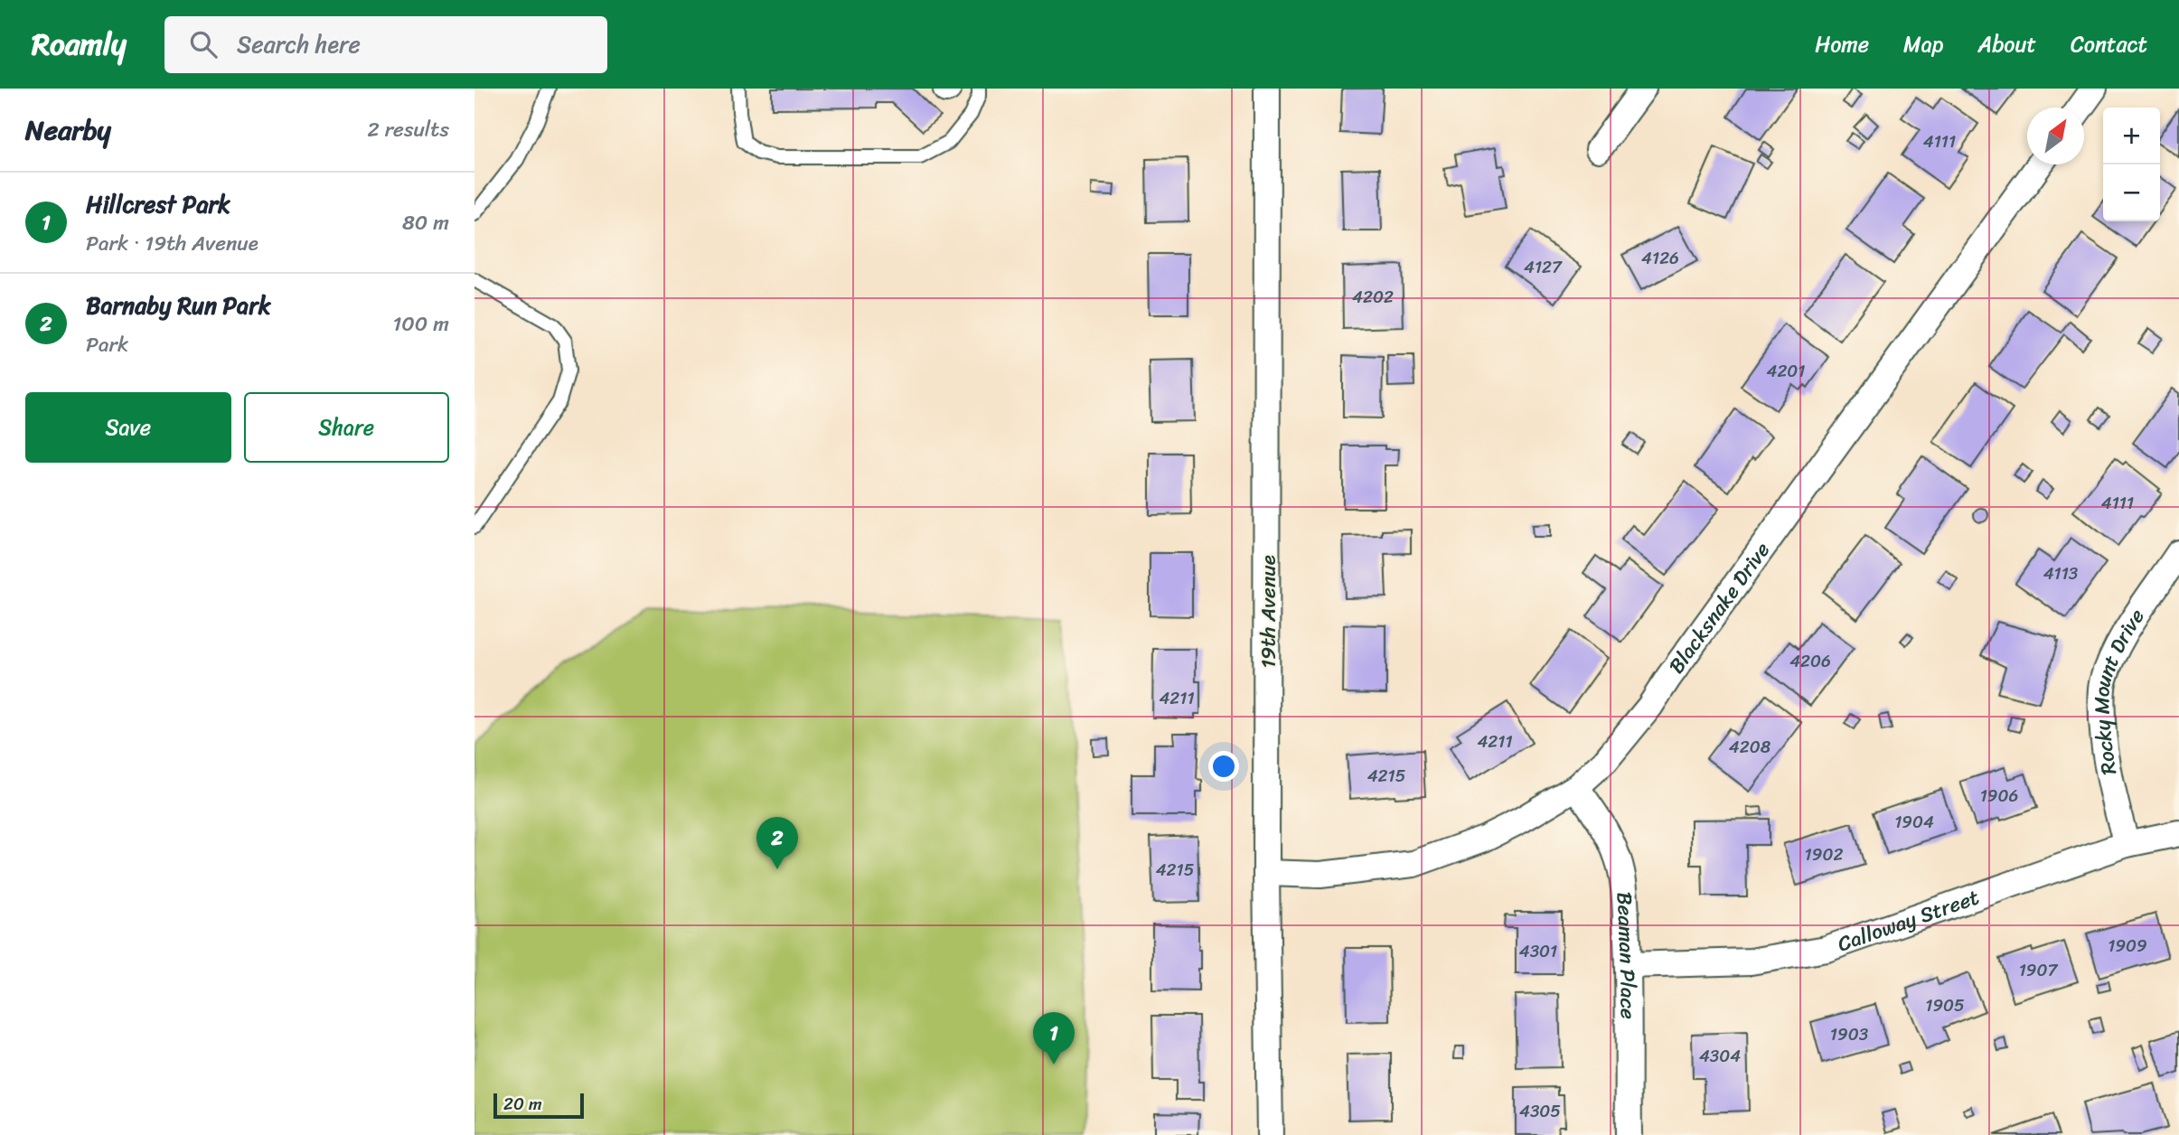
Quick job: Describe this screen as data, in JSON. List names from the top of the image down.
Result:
{
  "streets": {
    "street": [
      "Blacksnake Drive",
      "19th Avenue",
      "Rocky Mount Drive",
      "Calloway Street",
      "Beaman Place"
    ]
  },
  "crossings": [
    ["Blacksnake Drive", "19th Avenue"],
    ["Blacksnake Drive", "Beaman Place"],
    ["Rocky Mount Drive", "Calloway Street"],
    ["Calloway Street", "Beaman Place"]
  ],
  "house_numbers": [
    "4111",
    "4126",
    "4127",
    "4202",
    "4201",
    "4111",
    "4113",
    "4206",
    "4211",
    "4211",
    "4208",
    "4215",
    "1906",
    "1904",
    "1902",
    "4215",
    "1909",
    "4301",
    "1907",
    "1905",
    "1903",
    "4304",
    "4305"
  ],
  "scale_bar": "20 m",
  "north": "top right",
  "page": {
    "header": "Roamly",
    "search": "Search here",
    "nav": [
      "Home",
      "Map",
      "About",
      "Contact"
    ],
    "heading": ["Nearby", "2 results"],
    "map_buttons": ["+", "−"],
    "list": [
      {
        "mark": "1",
        "name": "Hillcrest Park",
        "note": "Park · 19th Avenue",
        "value": "80 m"
      },
      {
        "mark": "2",
        "name": "Barnaby Run Park",
        "note": "Park",
        "value": "100 m"
      }
    ],
    "buttons": ["Save", "Share"],
    "pins": ["2", "1"],
    "scale": "20 m"
  }
}
